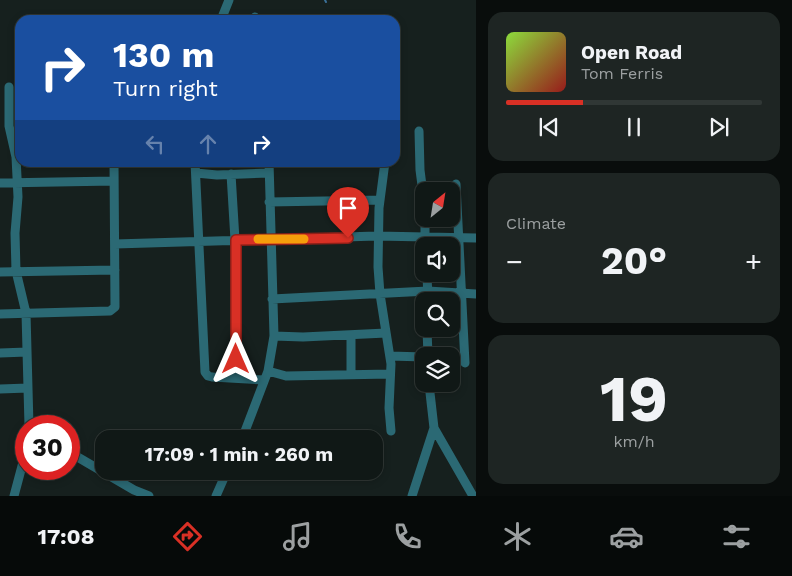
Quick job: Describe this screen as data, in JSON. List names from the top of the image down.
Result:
{
  "north": "top right",
  "page": {
    "turn": ["130 m", "Turn right"],
    "song": ["Open Road", "Tom Ferris"],
    "tile": [
      "Climate",
      ["19", "km/h"]
    ],
    "heat": ["−", "20°", "+"],
    "limit": "30",
    "trip": "17:09 · 1 min · 260 m",
    "tabs": "17:08"
  }
}
